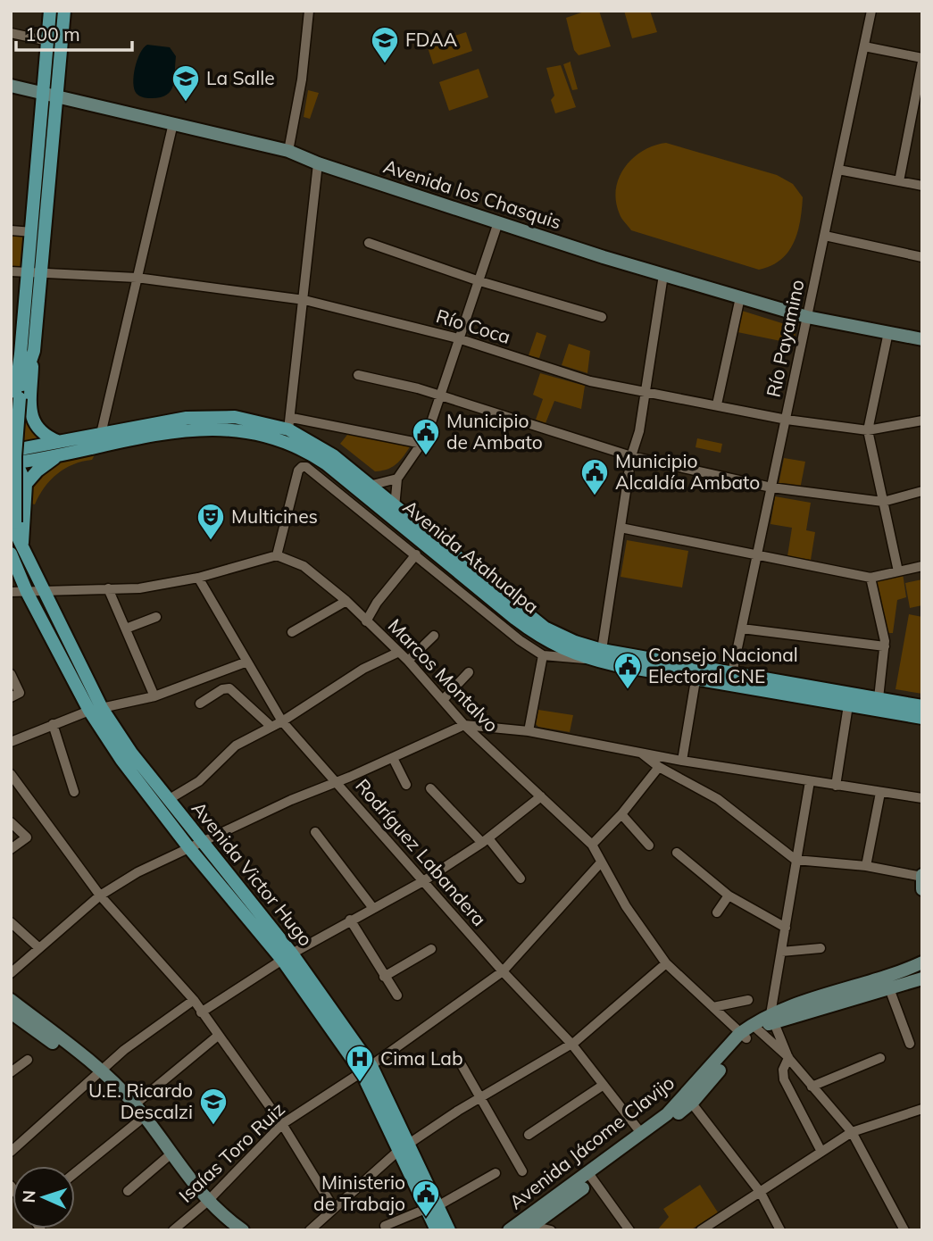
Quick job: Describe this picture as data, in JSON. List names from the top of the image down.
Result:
{
  "streets": {
    "main road": ["Avenida Atahualpa", "Avenida Victor Hugo"],
    "street": [
      "Avenida los Chasquis",
      "Río Coca",
      "Río Payamino",
      "Marcos Montalvo",
      "Rodríguez Labandera",
      "Avenida Jácome Clavijo",
      "Isaías Toro Ruiz"
    ]
  },
  "crossings": [
    ["Avenida los Chasquis", "Río Payamino"],
    ["Avenida los Chasquis", "Avenida Victor Hugo"],
    ["Río Coca", "Río Payamino"],
    ["Río Coca", "Avenida Victor Hugo"],
    ["Río Payamino", "Avenida Atahualpa"],
    ["Avenida Atahualpa", "Avenida Victor Hugo"],
    ["Marcos Montalvo", "Avenida Jácome Clavijo"],
    ["Marcos Montalvo", "Isaías Toro Ruiz"],
    ["Rodríguez Labandera", "Avenida Jácome Clavijo"],
    ["Rodríguez Labandera", "Isaías Toro Ruiz"],
    ["Avenida Victor Hugo", "Isaías Toro Ruiz"]
  ],
  "places": {
    "school or university": ["FDAA", "La Salle", "U.E. Ricardo Descalzi"],
    "public building": [
      "Municipio de Ambato",
      "Municipio Alcaldía Ambato",
      "Consejo Nacional Electoral CNE",
      "Ministerio de Trabajo"
    ],
    "theatre": ["Multicines"],
    "hospital": ["Cima Lab"]
  },
  "scale_bar": "100 m",
  "north": "left"
}
